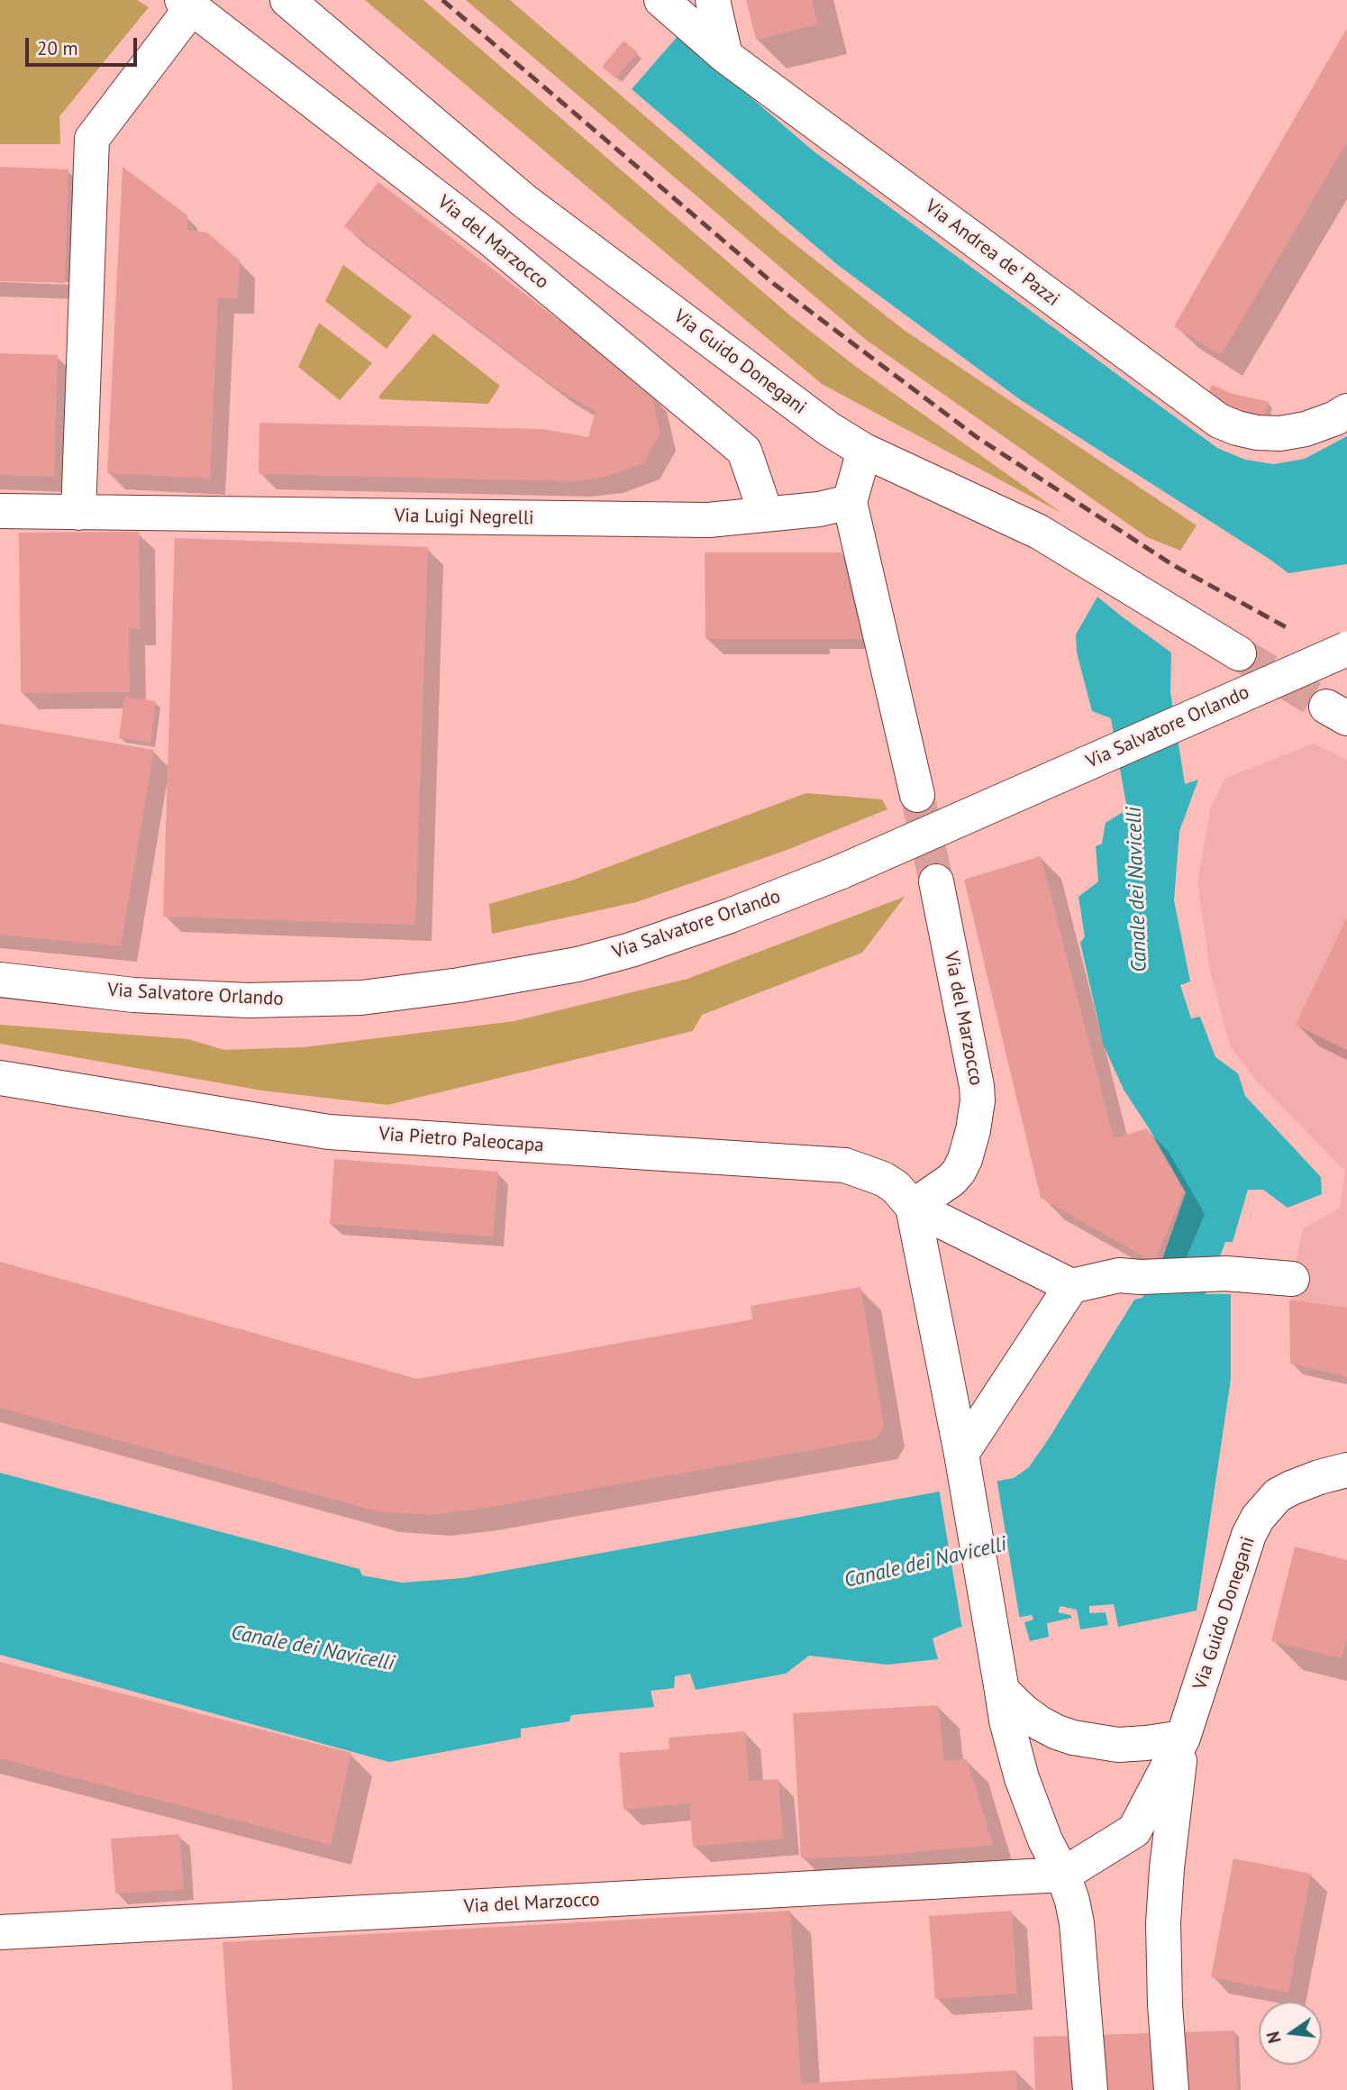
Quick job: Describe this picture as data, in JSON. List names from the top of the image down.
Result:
{
  "streets": {
    "street": [
      "Via del Marzocco",
      "Via Andrea de' Pazzi",
      "Via Guido Donegani",
      "Via Luigi Negrelli",
      "Via Salvatore Orlando",
      "Via Pietro Paleocapa"
    ]
  },
  "crossings": [
    ["Via del Marzocco", "Via Guido Donegani"],
    ["Via del Marzocco", "Via Luigi Negrelli"],
    ["Via del Marzocco", "Via Pietro Paleocapa"]
  ],
  "water": ["Canale dei Navicelli"],
  "scale_bar": "20 m",
  "north": "left"
}
